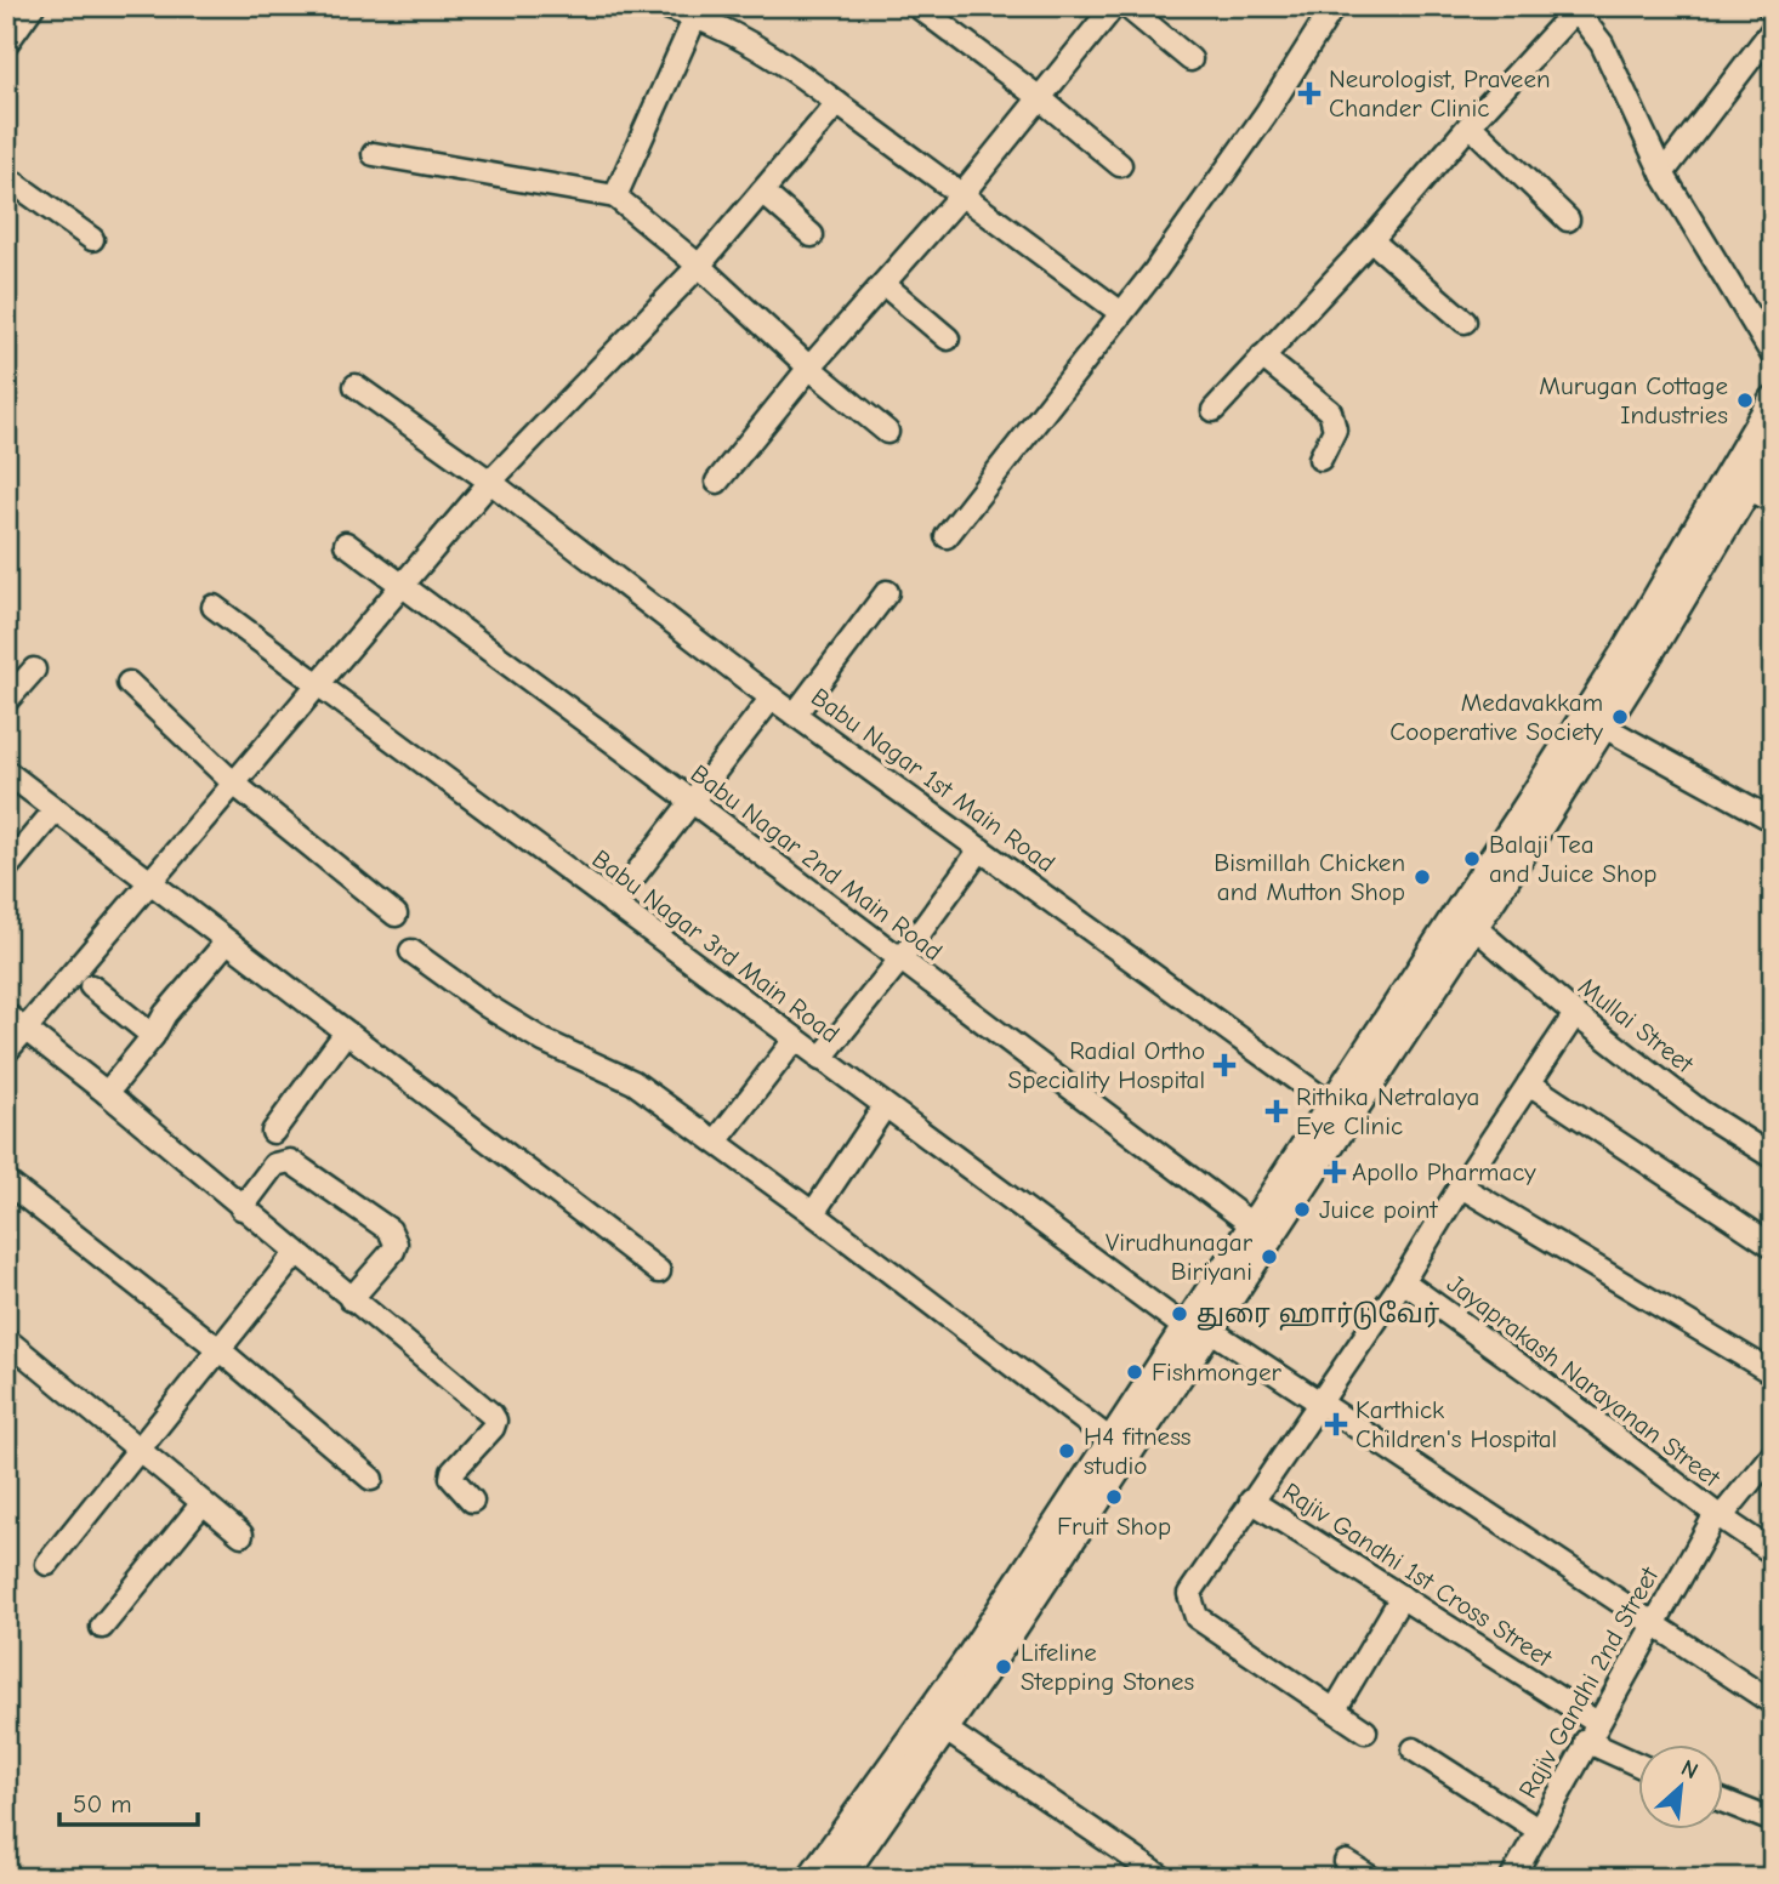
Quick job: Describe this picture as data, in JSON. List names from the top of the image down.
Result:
{
  "streets": {
    "street": [
      "Babu Nagar 1st Main Road",
      "Babu Nagar 2nd Main Road",
      "Babu Nagar 3rd Main Road",
      "Mullai Street",
      "Jayaprakash Narayanan Street",
      "Rajiv Gandhi 1st Cross Street",
      "Rajiv Gandhi 2nd Street"
    ]
  },
  "crossings": [
    ["Babu Nagar 3rd Main Road", "Rajiv Gandhi 2nd Street"],
    ["Jayaprakash Narayanan Street", "Rajiv Gandhi 2nd Street"],
    ["Rajiv Gandhi 1st Cross Street", "Rajiv Gandhi 2nd Street"]
  ],
  "places": {
    "health": [
      "Neurologist, Praveen Chander Clinic",
      "Radial Ortho Speciality Hospital",
      "Rithika Netralaya Eye Clinic",
      "Apollo Pharmacy",
      "Karthick Children's Hospital"
    ],
    "other": [
      "Murugan Cottage Industries",
      "Medavakkam Cooperative Society",
      "Balaji Tea and Juice Shop",
      "Bismillah Chicken and Mutton Shop",
      "Juice point",
      "Virudhunagar Biriyani",
      "துரை ஹார்டுவேர்",
      "Fishmonger",
      "H4 fitness studio",
      "Fruit Shop",
      "Lifeline Stepping Stones"
    ]
  },
  "scale_bar": "50 m",
  "north": "top right"
}
